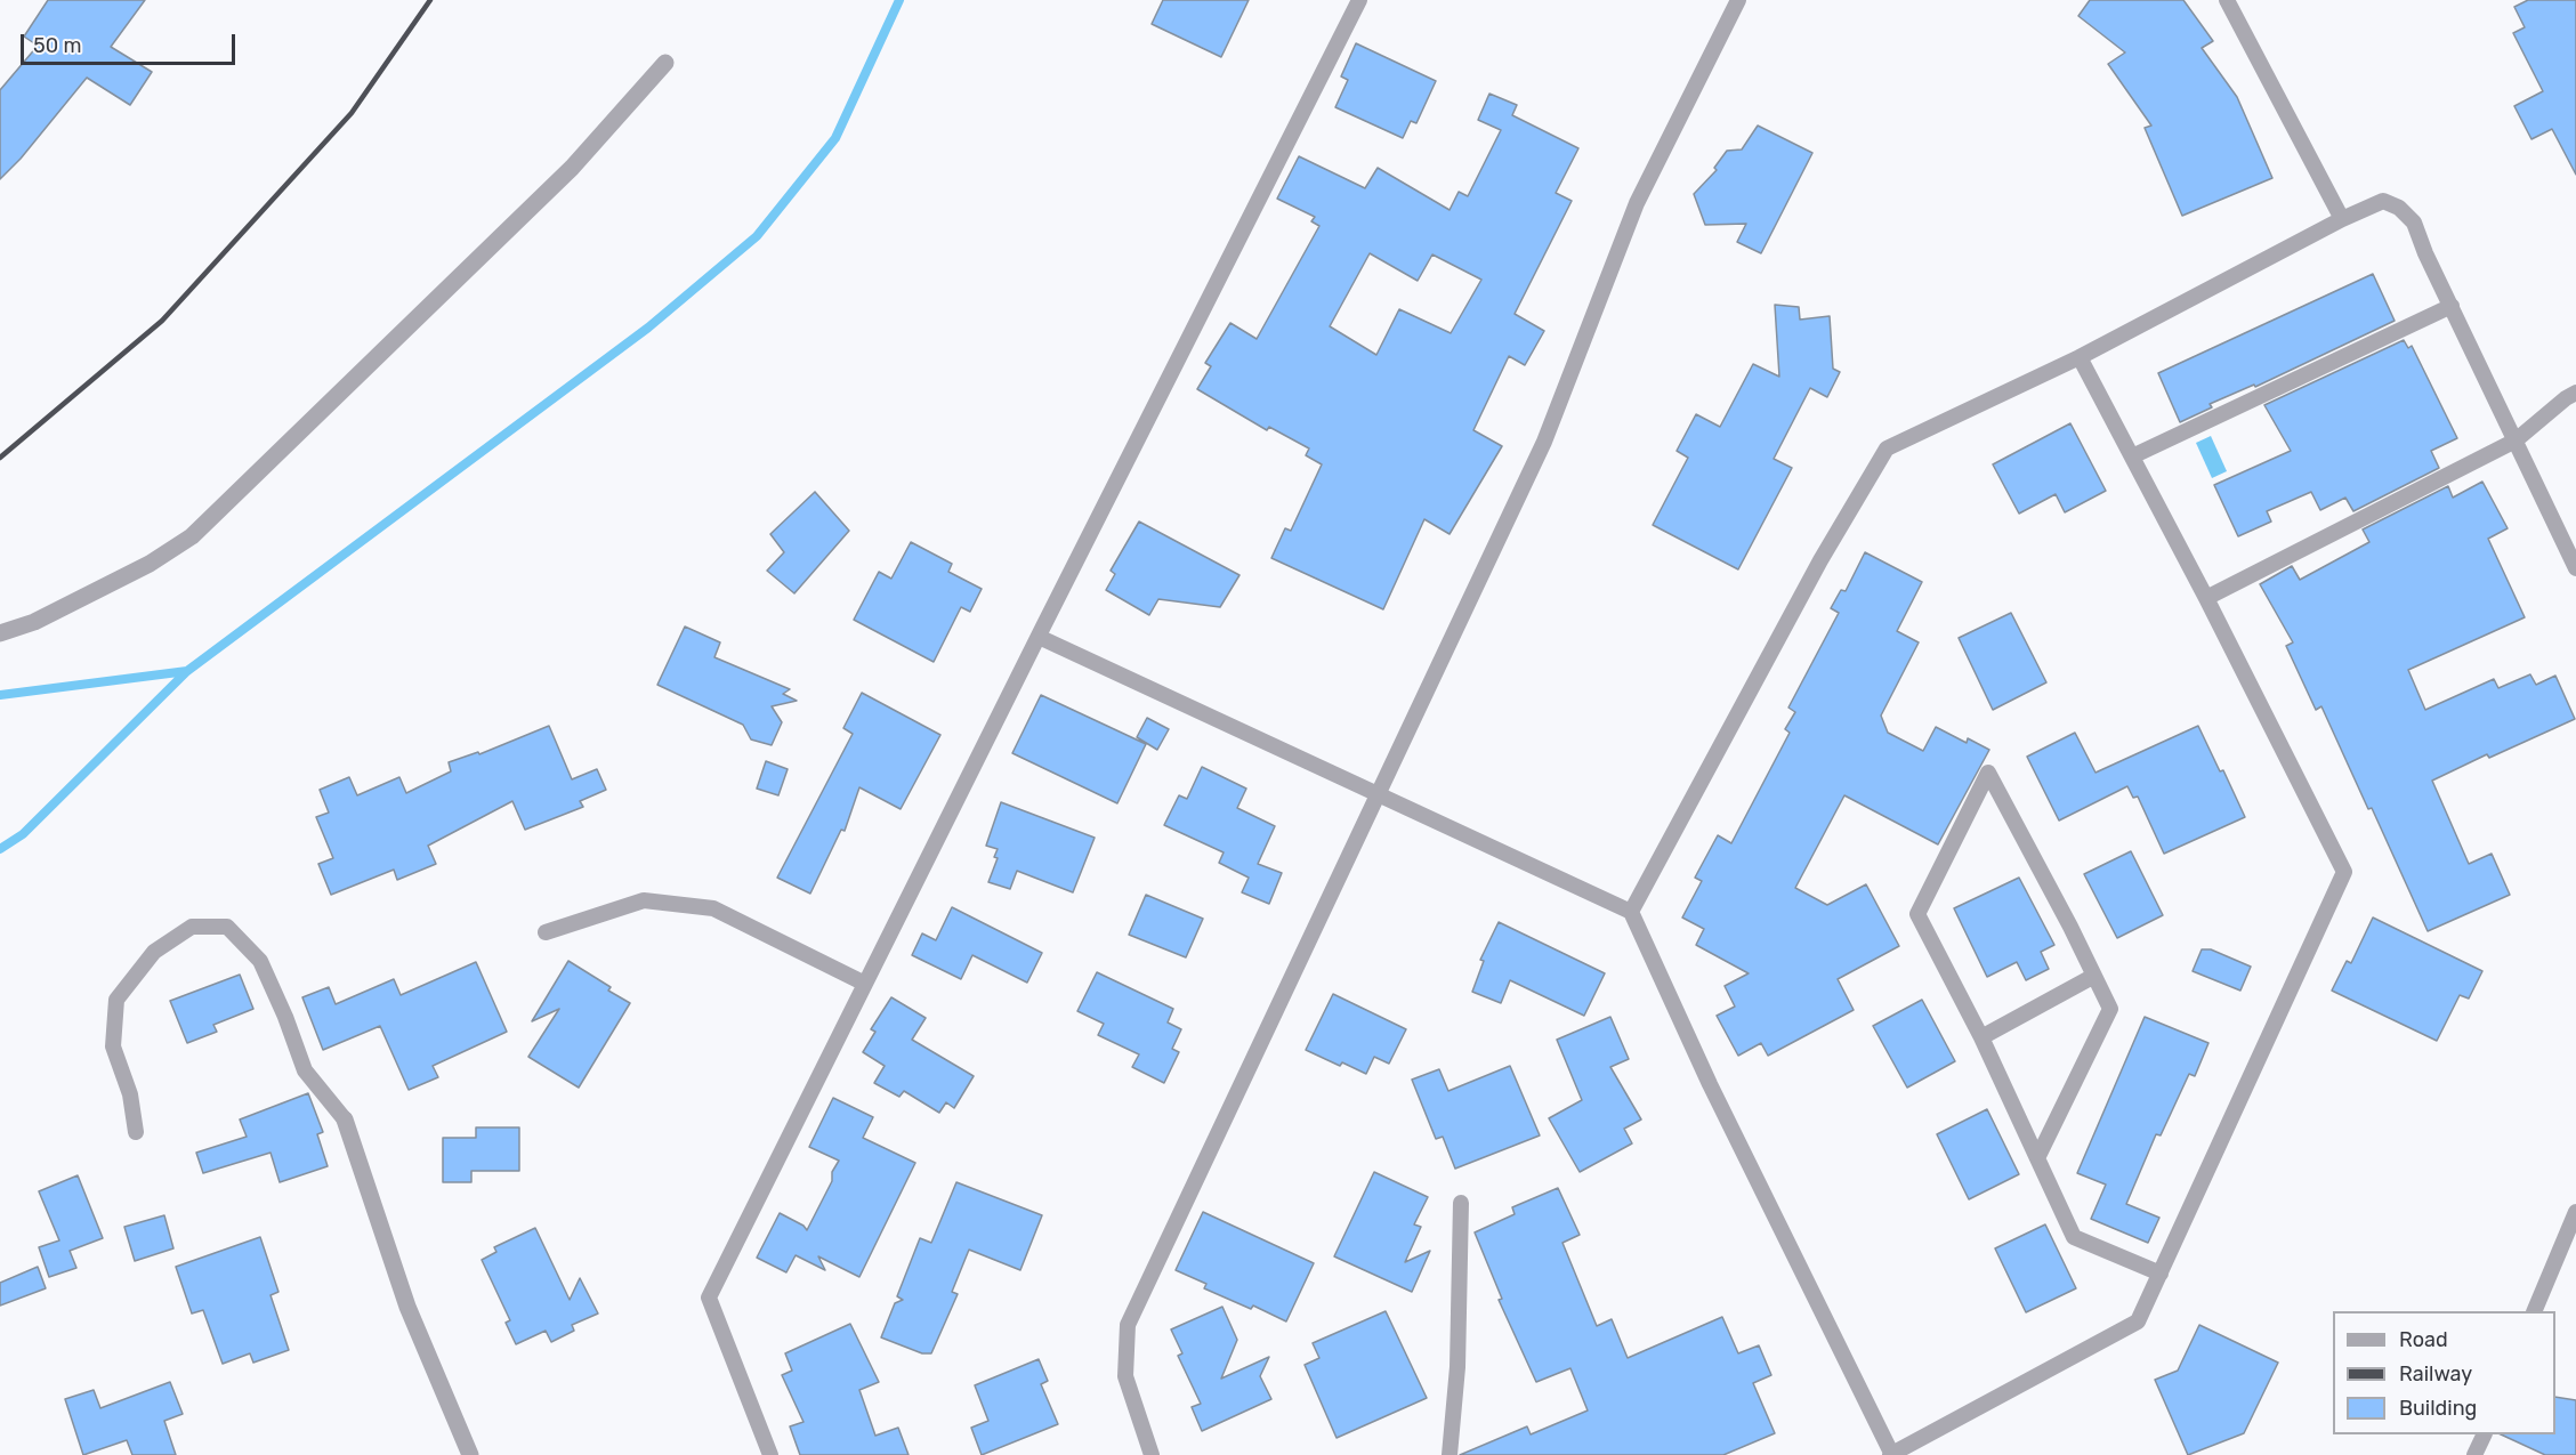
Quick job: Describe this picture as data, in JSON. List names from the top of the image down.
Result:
{
  "legend": ["Road", "Railway", "Building"],
  "scale_bar": "50 m"
}
